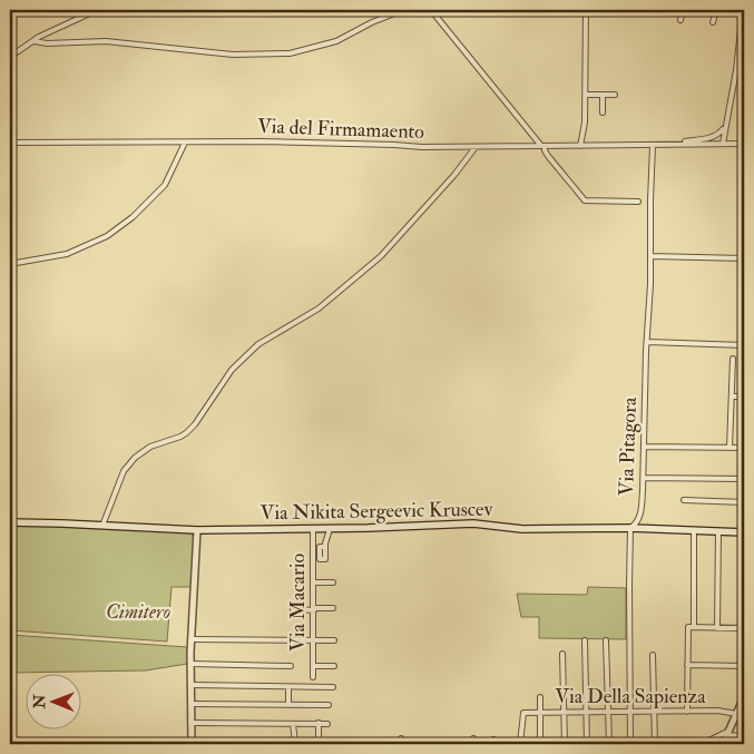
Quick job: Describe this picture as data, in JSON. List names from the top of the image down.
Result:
{
  "streets": {
    "main road": ["Via Nikita Sergeevic Kruscev"],
    "street": [
      "Via del Firmamaento",
      "Via Pitagora",
      "Via Macario",
      "Via Della Sapienza"
    ]
  },
  "crossings": [
    ["Via del Firmamaento", "Via Pitagora"],
    ["Via Pitagora", "Via Nikita Sergeevic Kruscev"],
    ["Via Pitagora", "Via Della Sapienza"],
    ["Via Nikita Sergeevic Kruscev", "Via Macario"]
  ],
  "parks": ["Cimitero"],
  "north": "left"
}
